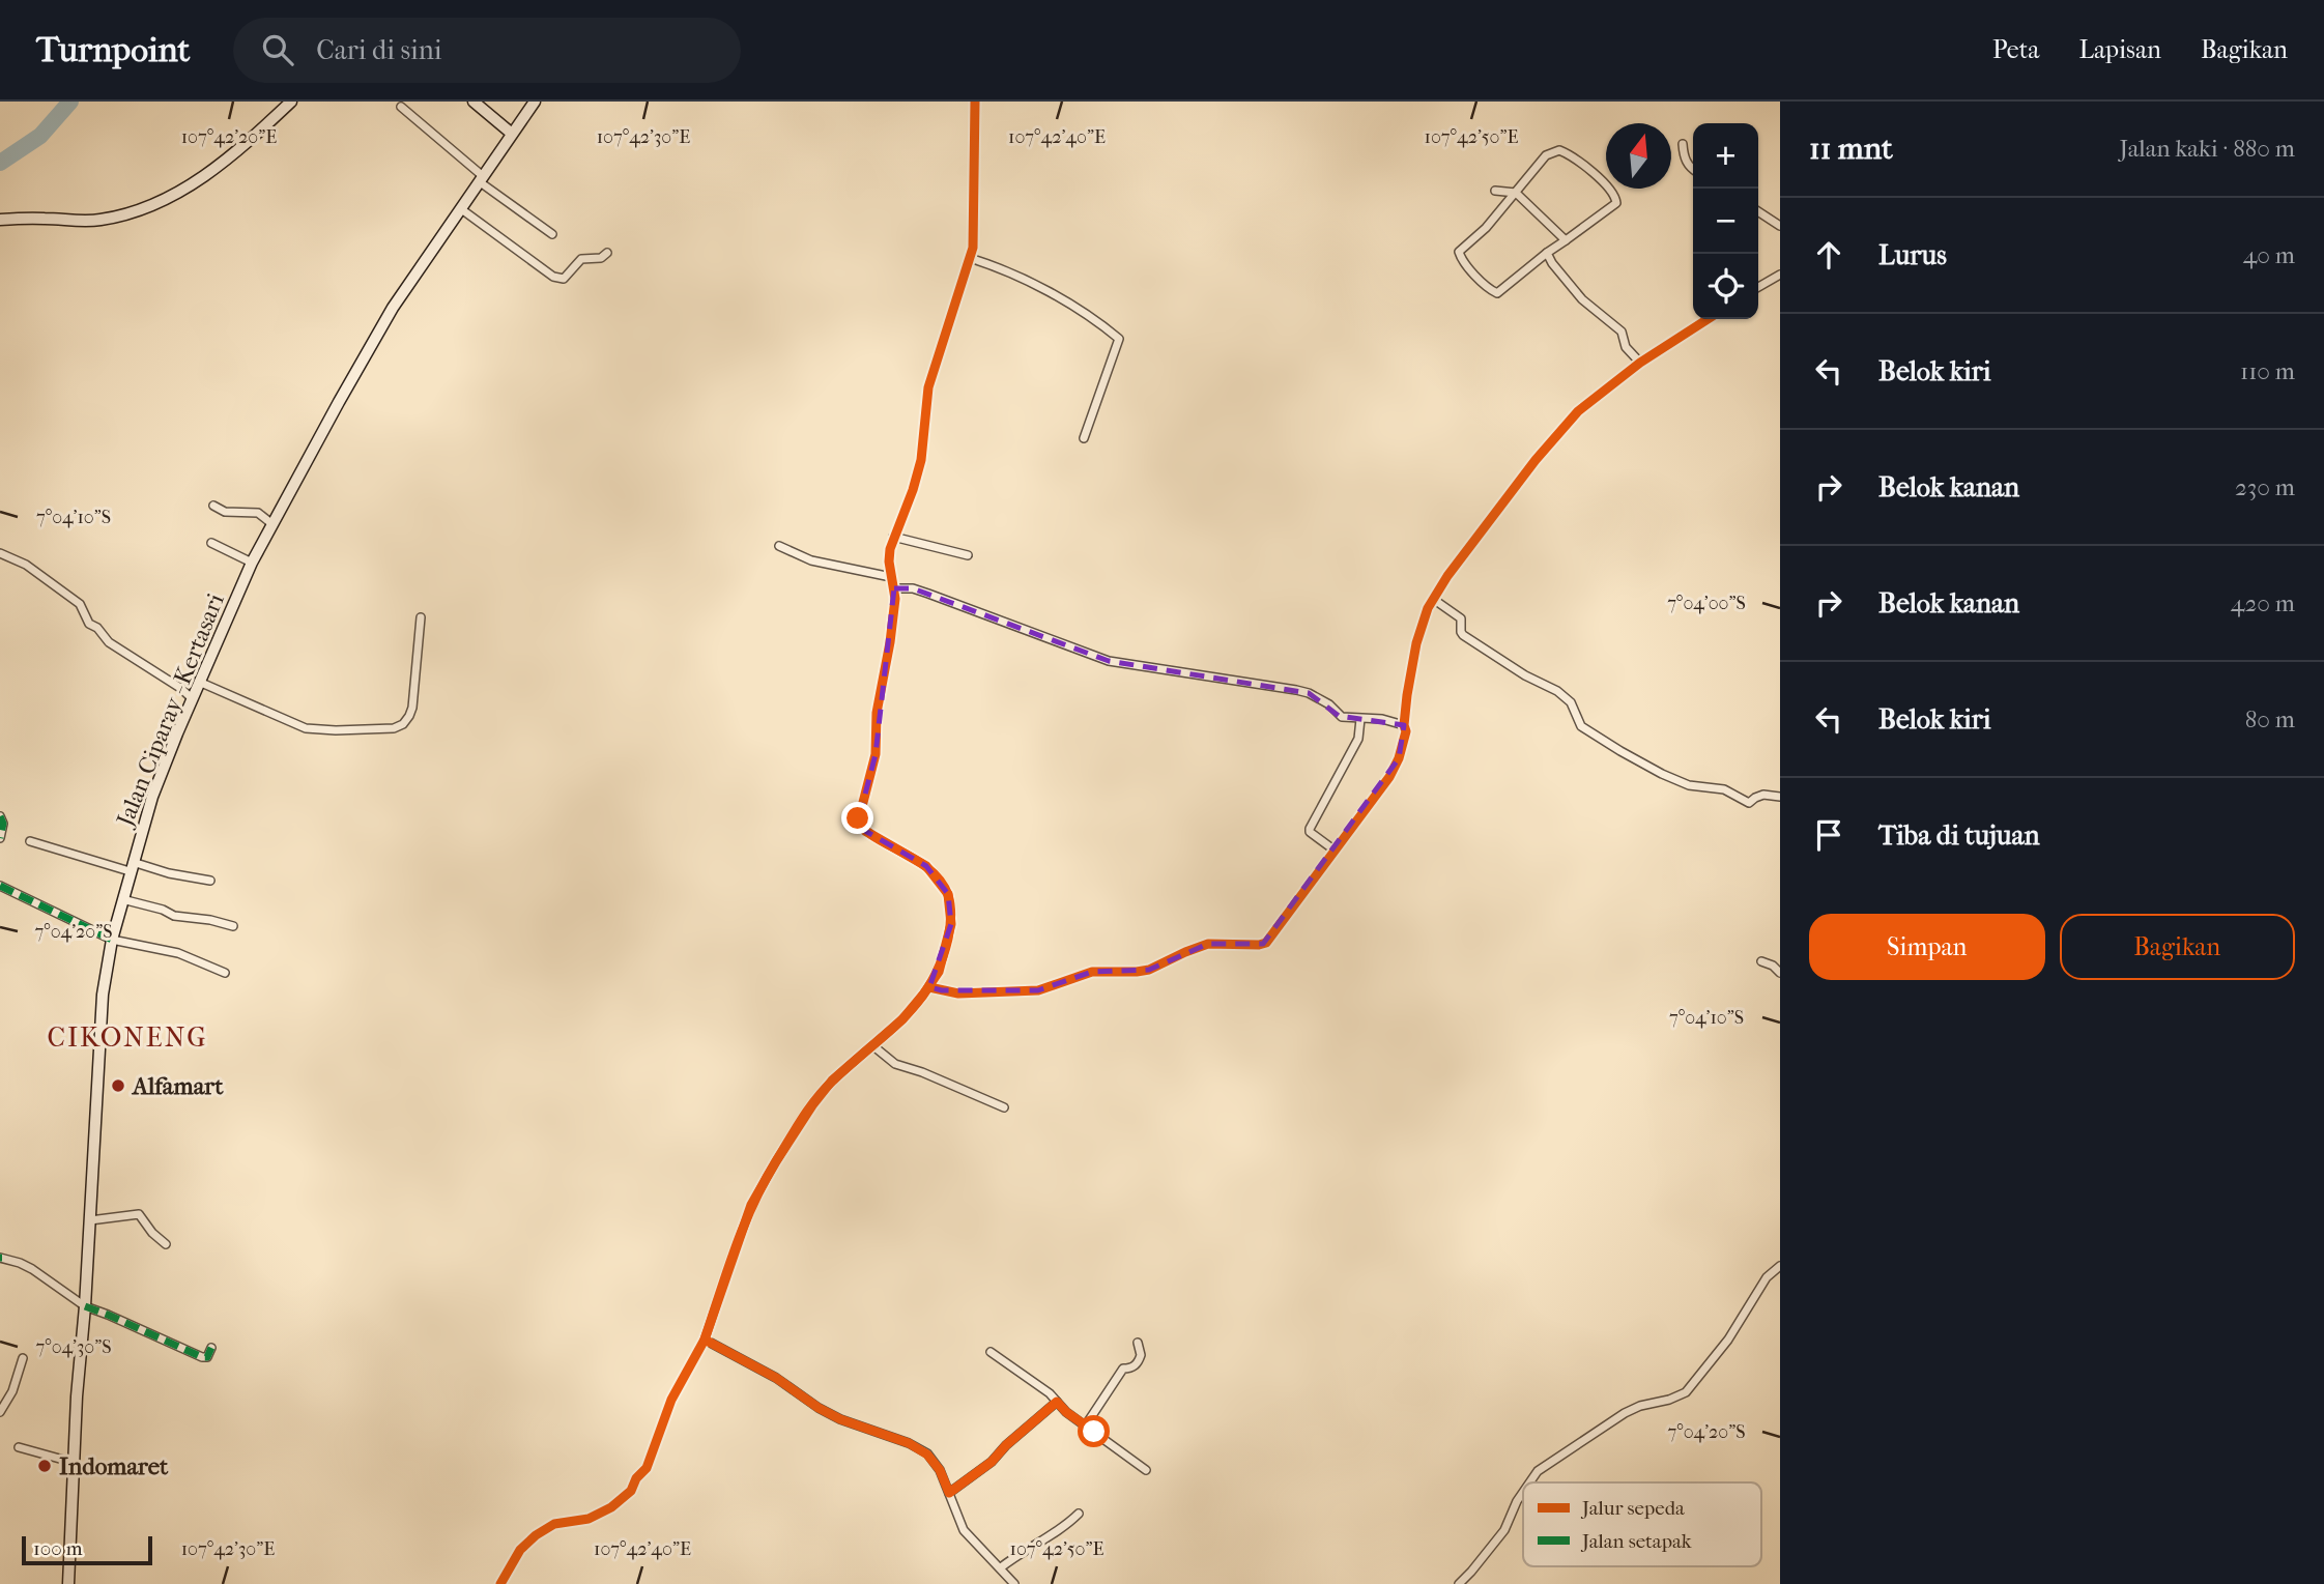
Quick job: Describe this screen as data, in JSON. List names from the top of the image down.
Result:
{
  "streets": {
    "main road": ["Jalan Ciparay - Kertasari"]
  },
  "districts": ["CIKONENG"],
  "places": ["Alfamart", "Indomaret"],
  "legend": ["Jalur sepeda", "Jalan setapak"],
  "scale_bar": "100 m",
  "north": "top",
  "page": {
    "header": "Turnpoint",
    "search": "Cari di sini",
    "nav": ["Peta", "Lapisan", "Bagikan"],
    "heading": ["11 mnt", "Jalan kaki · 880 m"],
    "map_buttons": ["+", "−"],
    "list": [
      ["Lurus", "40 m"],
      ["Belok kiri", "110 m"],
      ["Belok kanan", "230 m"],
      ["Belok kanan", "420 m"],
      ["Belok kiri", "80 m"],
      "Tiba di tujuan"
    ],
    "buttons": ["Simpan", "Bagikan"],
    "scale": "100 m"
  },
  "coordinates": [
    "107°42'20\"E",
    "107°42'30\"E",
    "107°42'40\"E",
    "107°42'50\"E",
    "7°04'10\"S",
    "7°04'00\"S",
    "7°04'20\"S",
    "7°04'30\"S"
  ]
}
